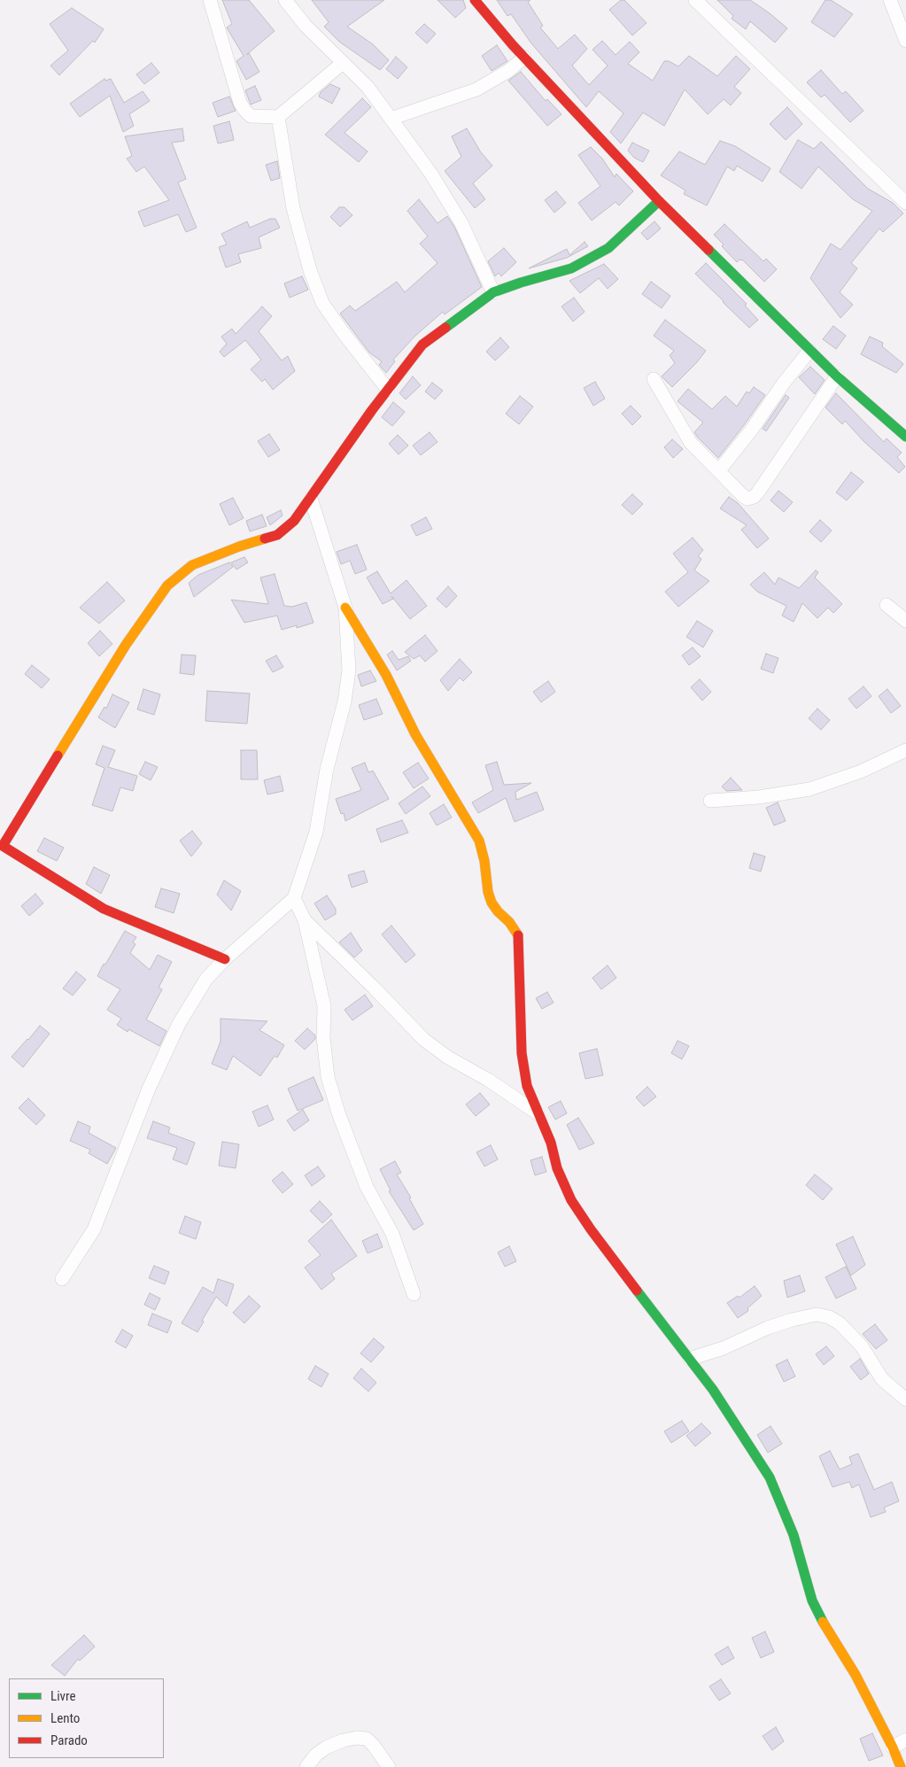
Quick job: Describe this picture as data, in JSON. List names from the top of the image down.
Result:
{
  "legend": ["Livre", "Lento", "Parado"]
}
